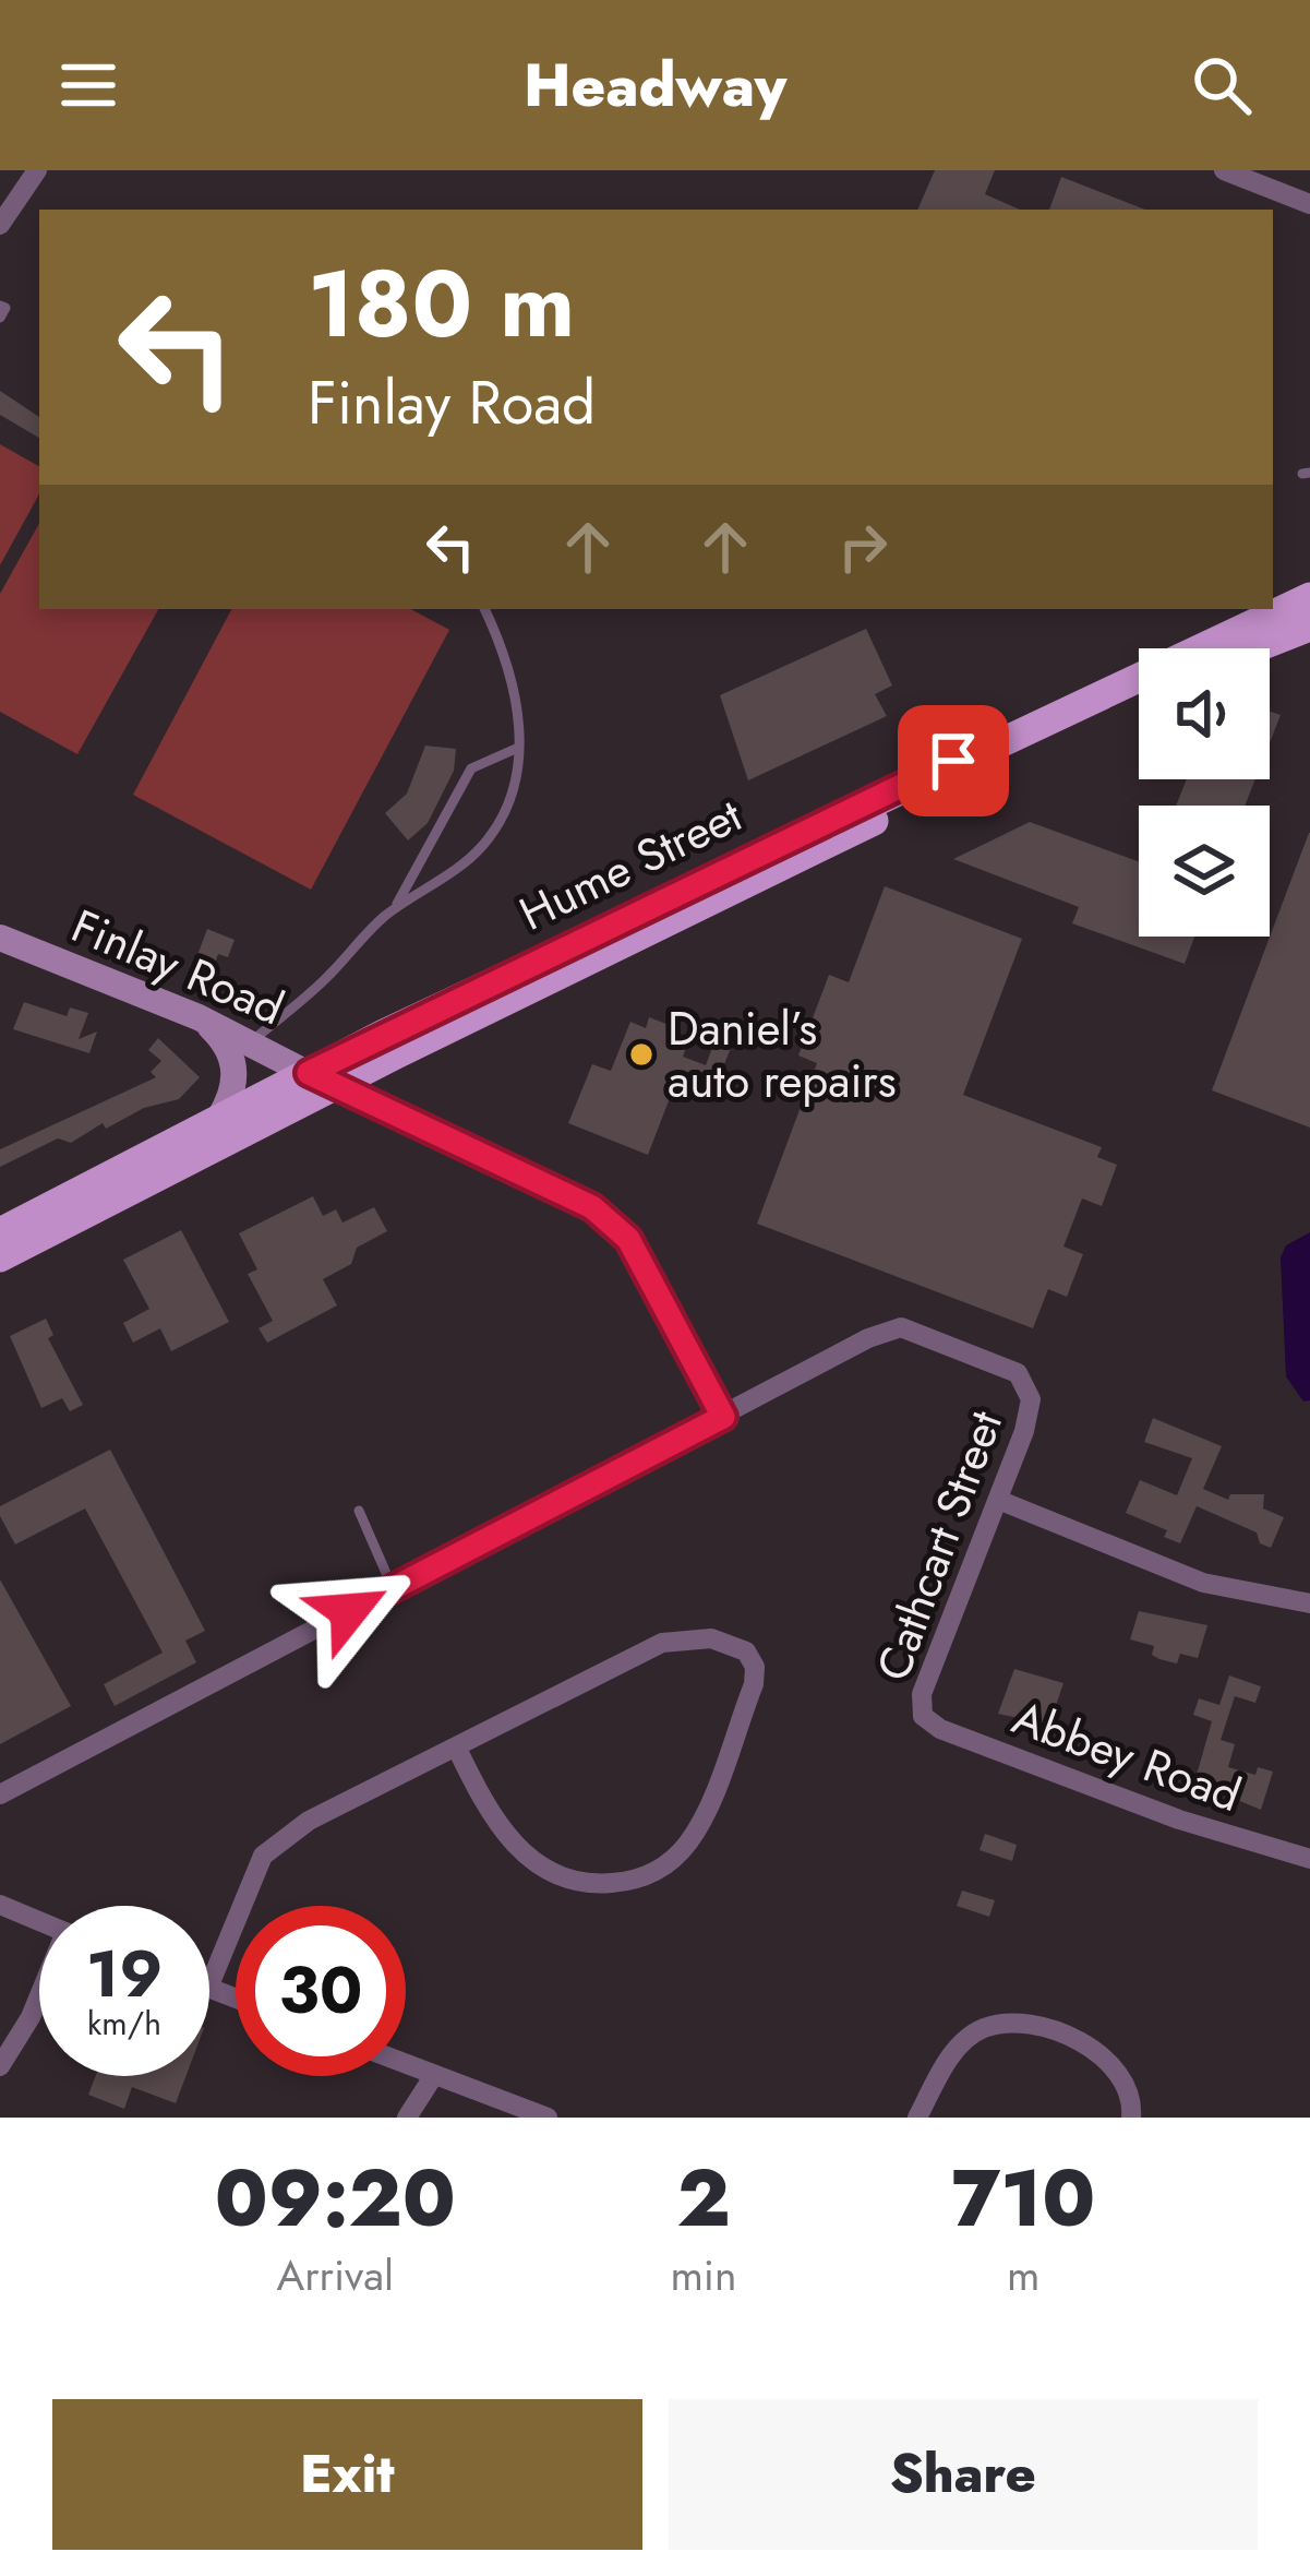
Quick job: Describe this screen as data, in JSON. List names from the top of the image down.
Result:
{
  "streets": {
    "main road": ["Hume Street"],
    "street": ["Finlay Road", "Cathcart Street", "Abbey Road"]
  },
  "crossings": [
    ["Hume Street", "Finlay Road"],
    ["Finlay Road", "Cathcart Street"],
    ["Cathcart Street", "Abbey Road"]
  ],
  "places": ["Daniel’s auto repairs"],
  "page": {
    "header": "Headway",
    "turn": ["180 m", "Finlay Road"],
    "speed": "19 km/h",
    "limit": "30",
    "eta": [
      "09:20",
      "Arrival",
      "2",
      "min",
      "710",
      "m"
    ],
    "buttons": ["Exit", "Share"]
  }
}
